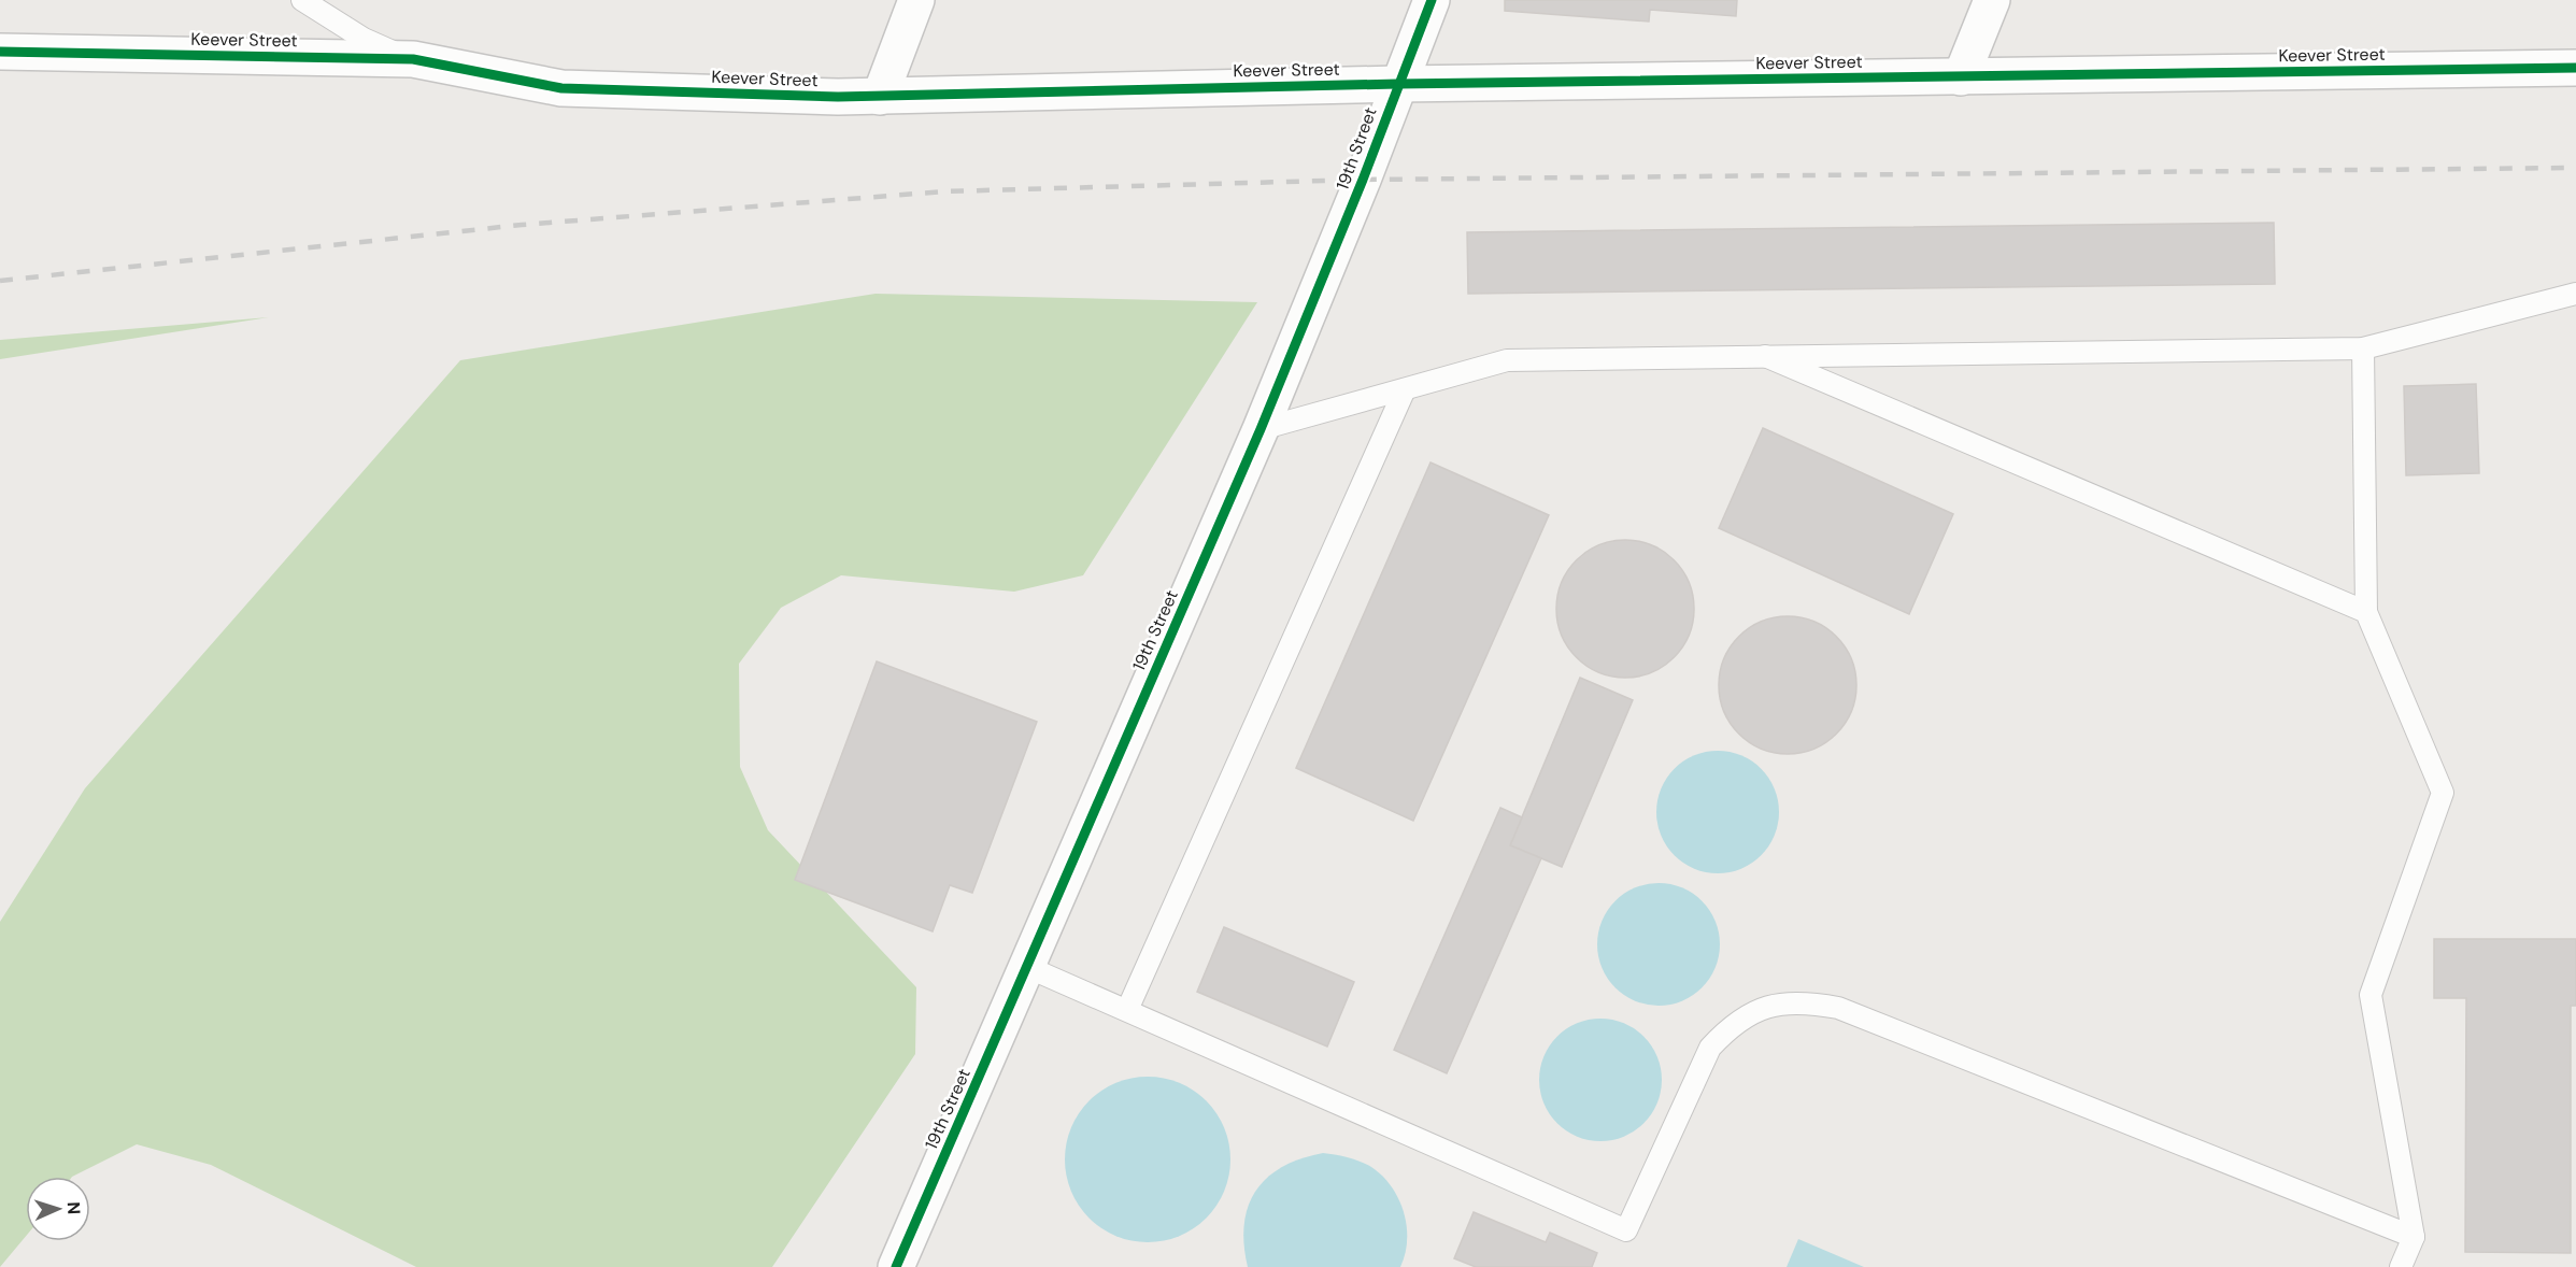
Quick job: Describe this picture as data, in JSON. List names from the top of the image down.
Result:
{
  "streets": {
    "street": ["Keever Street", "19th Street"]
  },
  "crossings": [
    ["Keever Street", "19th Street"]
  ],
  "north": "right"
}
